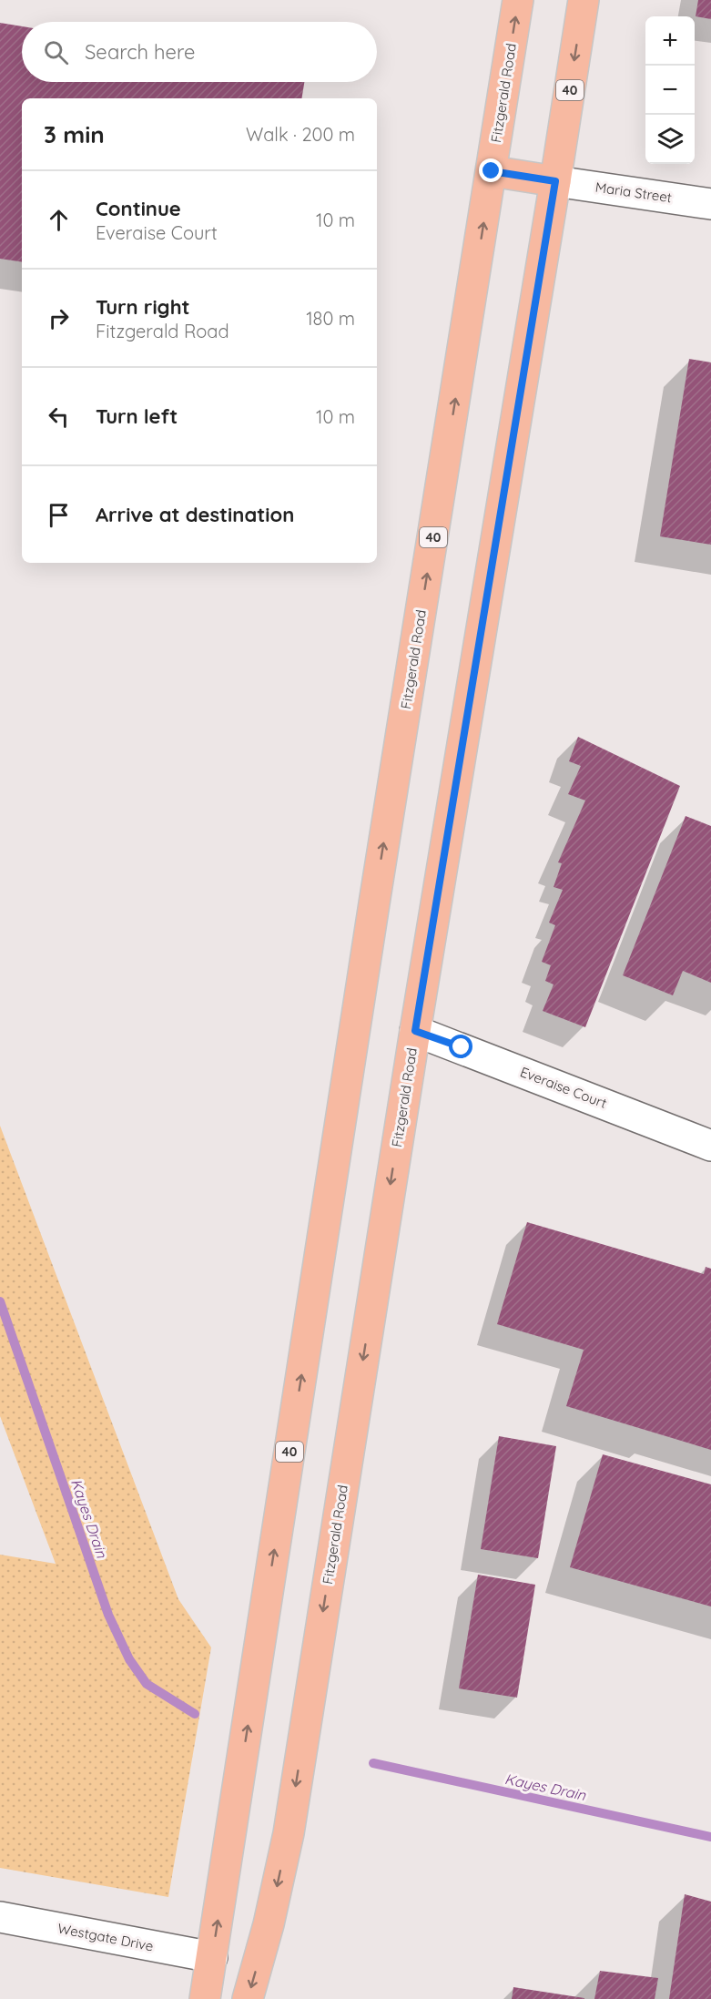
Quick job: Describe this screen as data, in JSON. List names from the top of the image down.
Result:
{
  "streets": {
    "main road": ["40", "Fitzgerald Road"],
    "street": ["Maria Street", "Everaise Court", "Westgate Drive"]
  },
  "crossings": [
    ["Fitzgerald Road", "Maria Street"],
    ["Fitzgerald Road", "Everaise Court"],
    ["Fitzgerald Road", "Westgate Drive"]
  ],
  "water": ["Kayes Drain"],
  "page": {
    "map_buttons": ["+", "−"],
    "search": "Search here",
    "heading": ["3 min", "Walk · 200 m"],
    "list": [
      ["Continue", "Everaise Court", "10 m"],
      ["Turn right", "Fitzgerald Road", "180 m"],
      ["Turn left", "10 m"],
      "Arrive at destination"
    ]
  }
}
